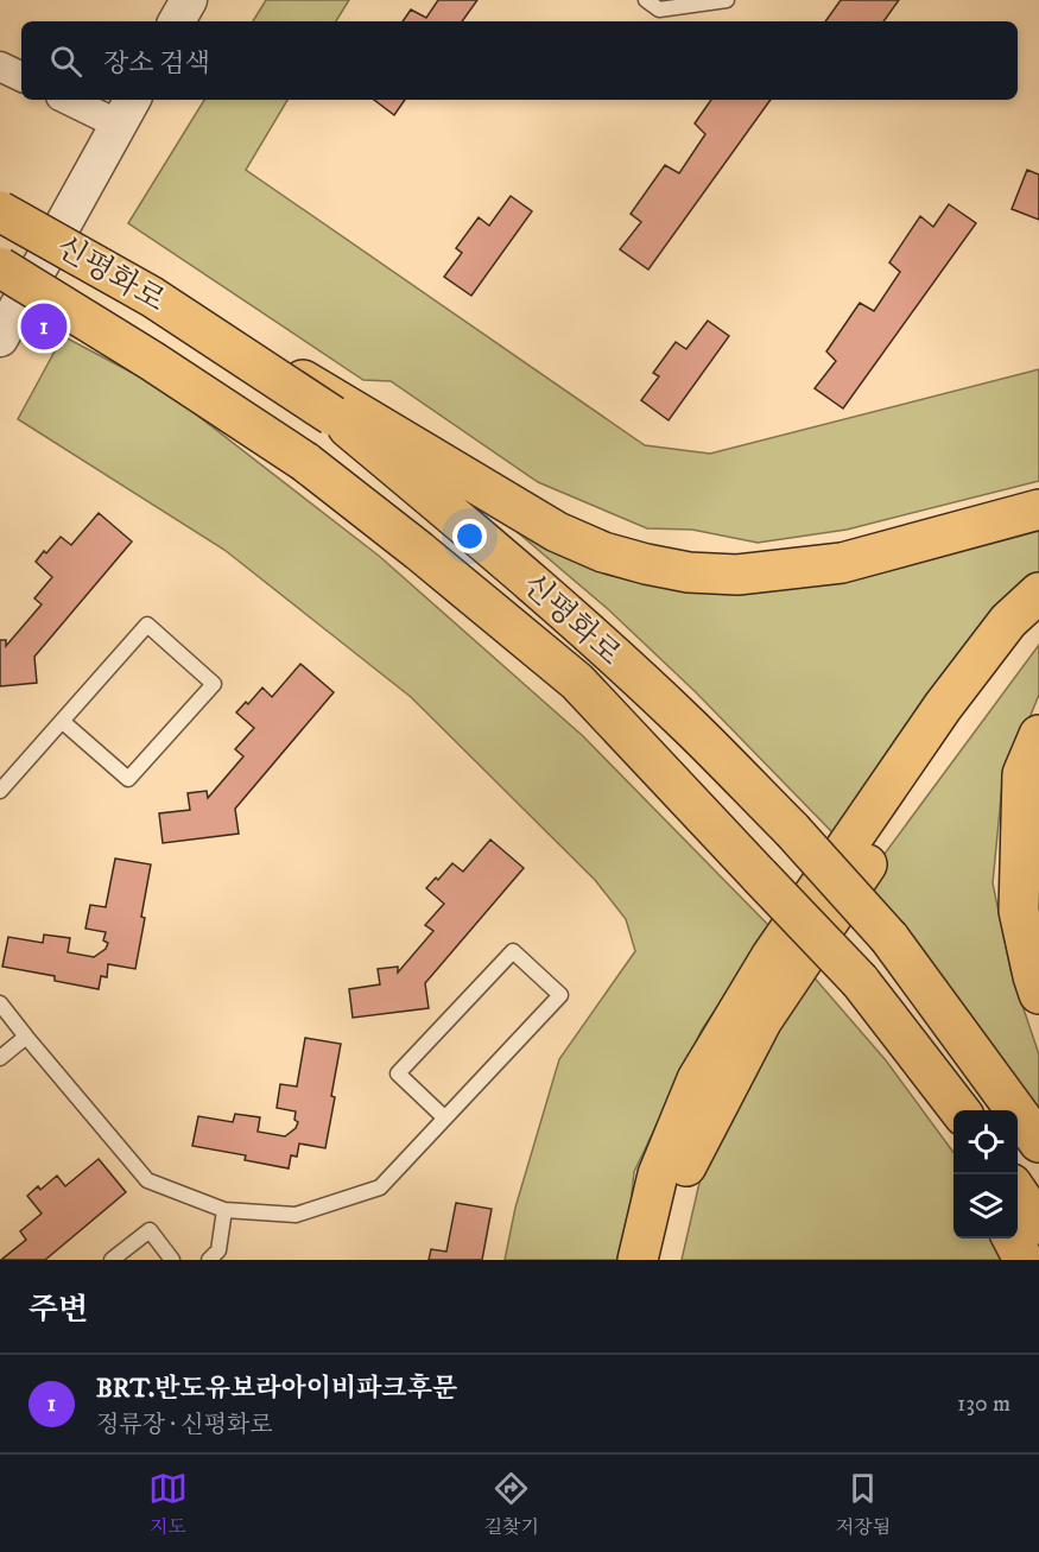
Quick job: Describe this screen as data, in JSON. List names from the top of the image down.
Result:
{
  "streets": {
    "highway": ["신평화로"]
  },
  "page": {
    "search": "장소 검색",
    "pins": "1",
    "heading": "주변",
    "list": [
      {
        "mark": "1",
        "name": "BRT.반도유보라아이비파크후문",
        "note": "정류장 · 신평화로",
        "value": "130 m"
      }
    ],
    "nav": ["지도", "길찾기", "저장됨"]
  }
}
